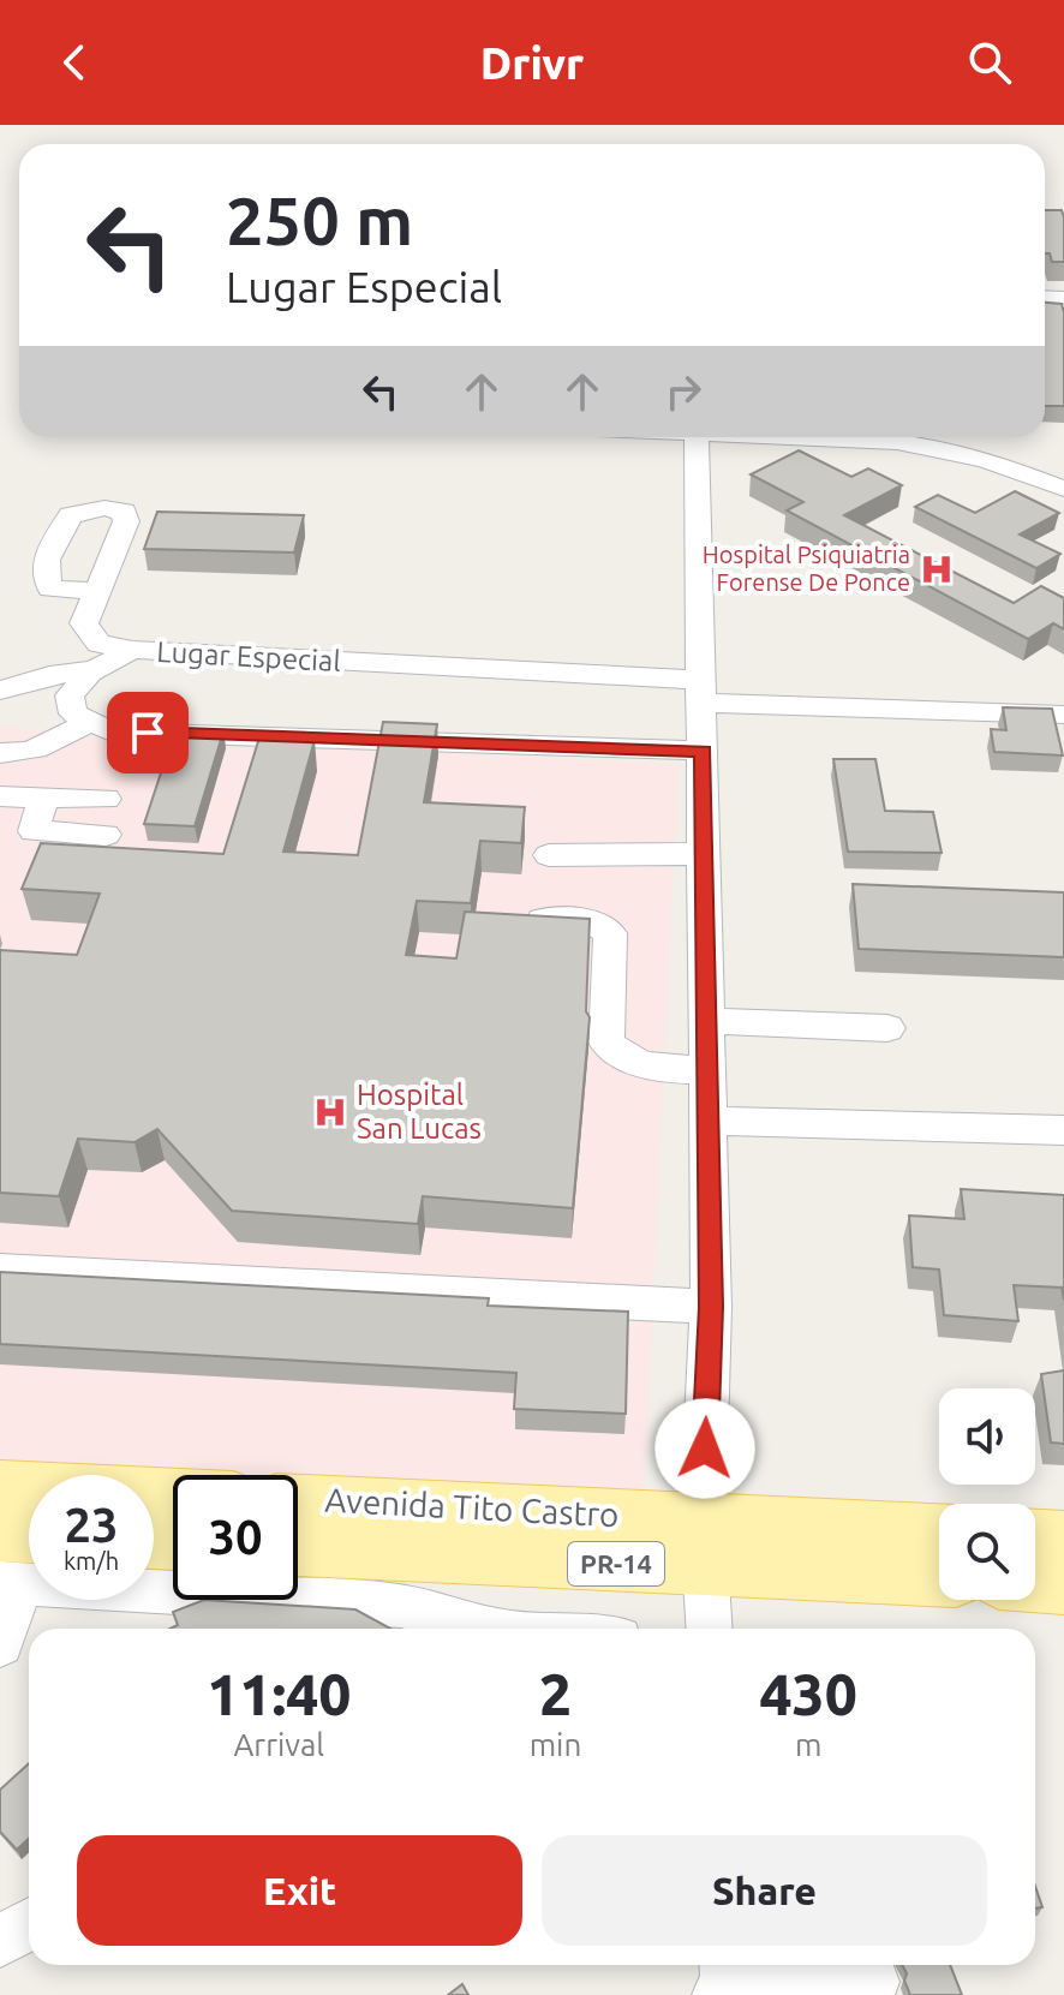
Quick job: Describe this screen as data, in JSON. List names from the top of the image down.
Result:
{
  "streets": {
    "main road": ["Avenida Tito Castro", "PR-14"],
    "street": ["Lugar Especial"]
  },
  "places": {
    "hospital": ["Hospital Psiquiatria Forense De Ponce", "Hospital San Lucas"]
  },
  "page": {
    "header": "Drivr",
    "turn": ["250 m", "Lugar Especial"],
    "speed": "23 km/h",
    "limit": "30",
    "eta": [
      "11:40",
      "Arrival",
      "2",
      "min",
      "430",
      "m"
    ],
    "buttons": ["Exit", "Share"]
  }
}
